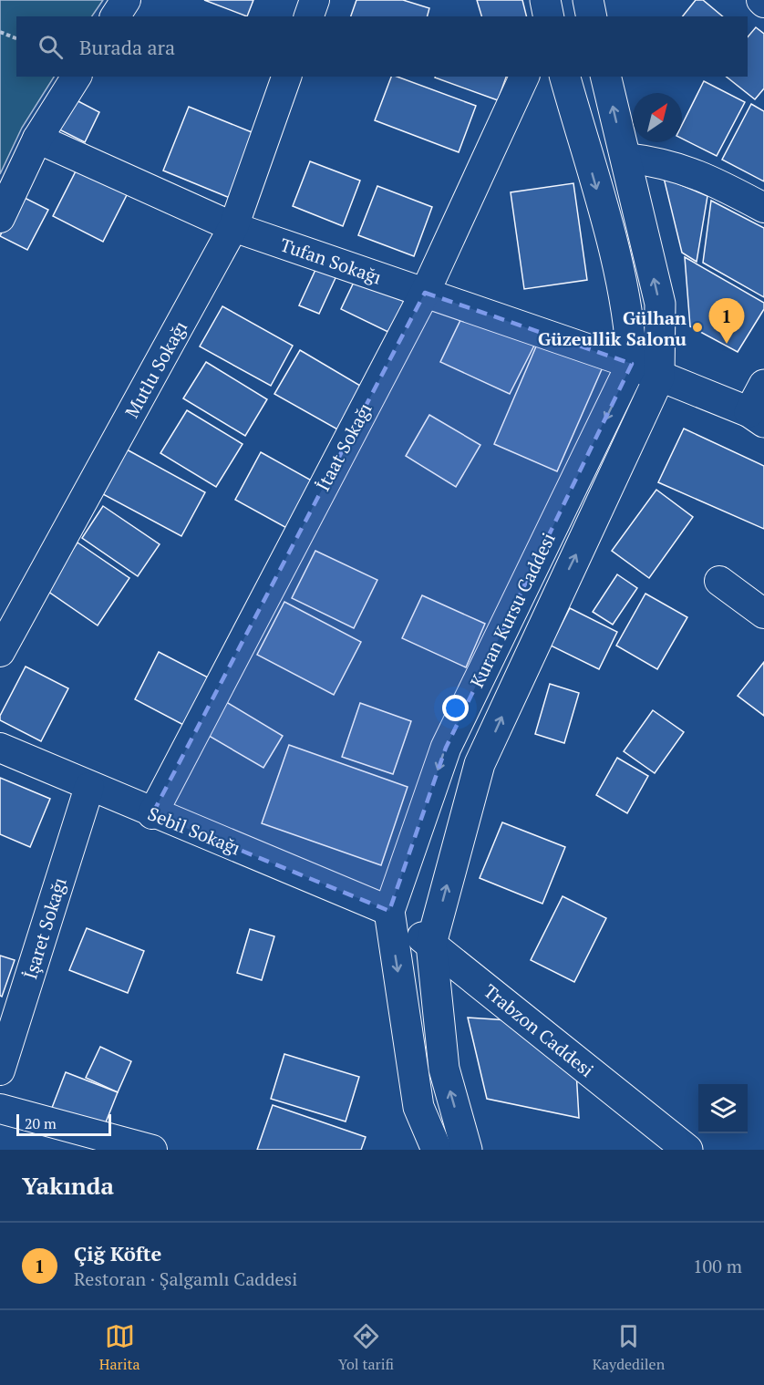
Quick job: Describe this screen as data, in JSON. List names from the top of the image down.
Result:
{
  "streets": {
    "main road": ["Kuran Kursu Caddesi", "Trabzon Caddesi"],
    "street": [
      "Tufan Sokağı",
      "Mutlu Sokağı",
      "İtaat Sokağı",
      "Sebil Sokağı",
      "İşaret Sokağı"
    ]
  },
  "crossings": [
    ["Tufan Sokağı", "Mutlu Sokağı"],
    ["Tufan Sokağı", "İtaat Sokağı"],
    ["Tufan Sokağı", "Kuran Kursu Caddesi"],
    ["İtaat Sokağı", "Sebil Sokağı"],
    ["Kuran Kursu Caddesi", "Sebil Sokağı"],
    ["Kuran Kursu Caddesi", "Trabzon Caddesi"],
    ["Sebil Sokağı", "İşaret Sokağı"],
    ["Sebil Sokağı", "Trabzon Caddesi"]
  ],
  "places": ["Gülhan Güzeullik Salonu"],
  "scale_bar": "20 m",
  "north": "top right",
  "page": {
    "search": "Burada ara",
    "pins": "1",
    "scale": "20 m",
    "heading": "Yakında",
    "list": [
      {
        "mark": "1",
        "name": "Çiğ Köfte",
        "note": "Restoran · Şalgamlı Caddesi",
        "value": "100 m"
      }
    ],
    "nav": ["Harita", "Yol tarifi", "Kaydedilen"]
  }
}
